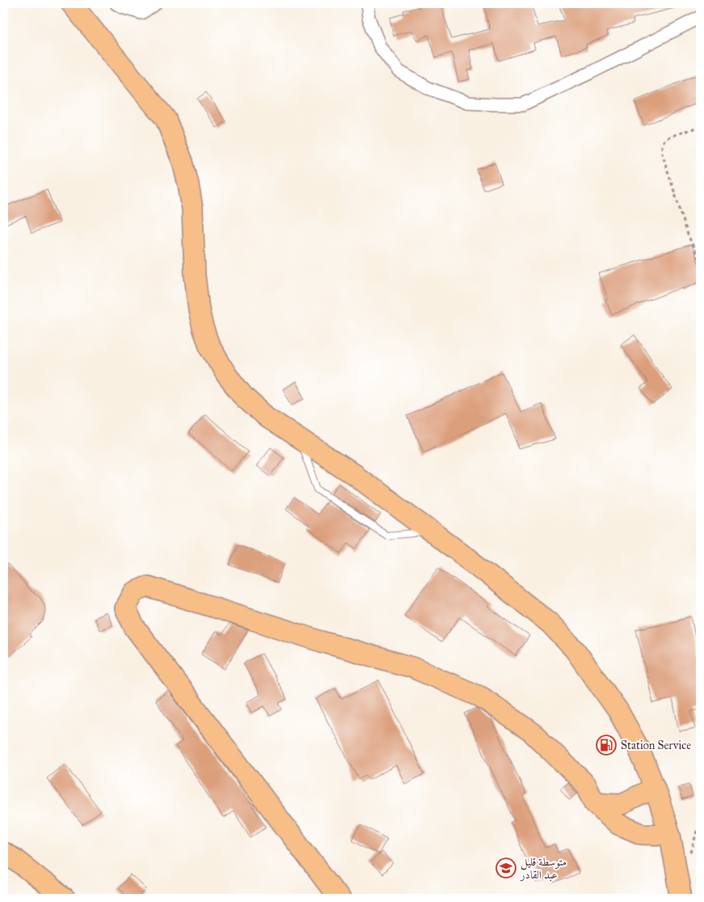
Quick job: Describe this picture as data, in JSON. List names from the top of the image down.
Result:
{
  "places": {
    "fuel station": ["Station Service"],
    "school or university": ["متوسطة قليل عبد القادر"]
  }
}
